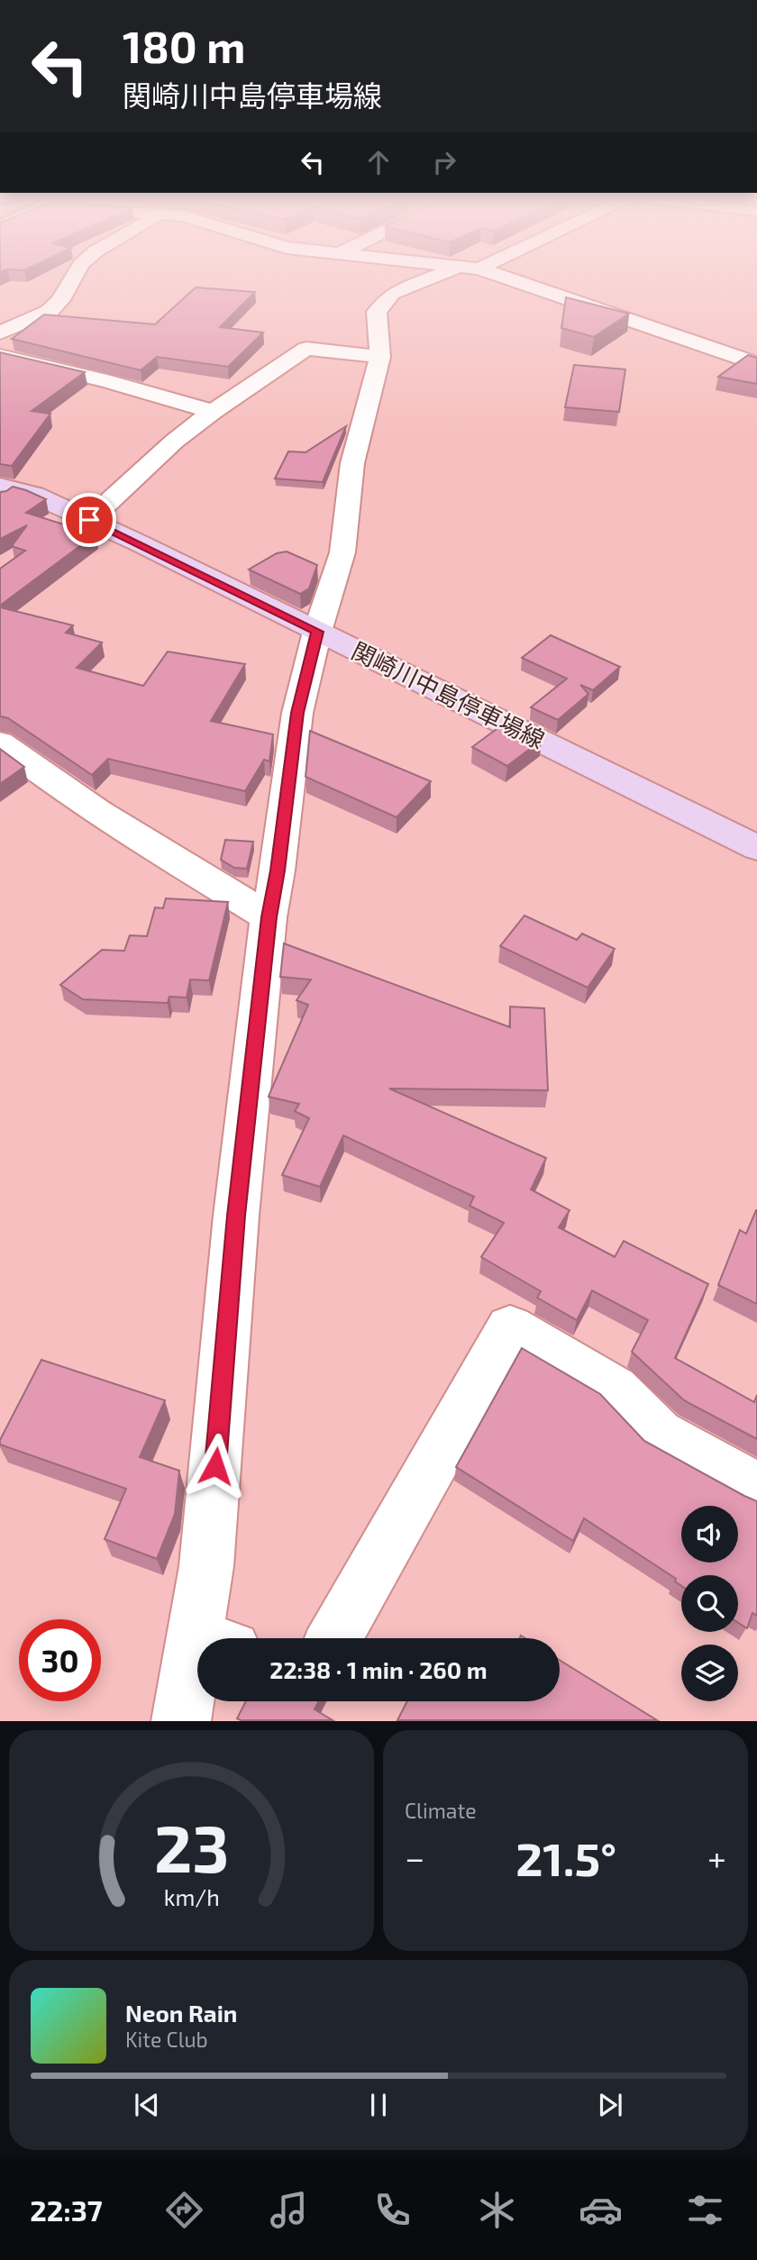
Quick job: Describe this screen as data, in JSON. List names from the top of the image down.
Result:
{
  "streets": {
    "main road": ["関崎川中島停車場線"]
  },
  "page": {
    "turn": ["180 m", "関崎川中島停車場線"],
    "limit": "30",
    "trip": "22:38 · 1 min · 260 m",
    "tile": "Climate",
    "heat": ["−", "21.5°", "+"],
    "song": ["Neon Rain", "Kite Club"],
    "tabs": "22:37",
    "gauge": ["23", "km/h"]
  }
}
